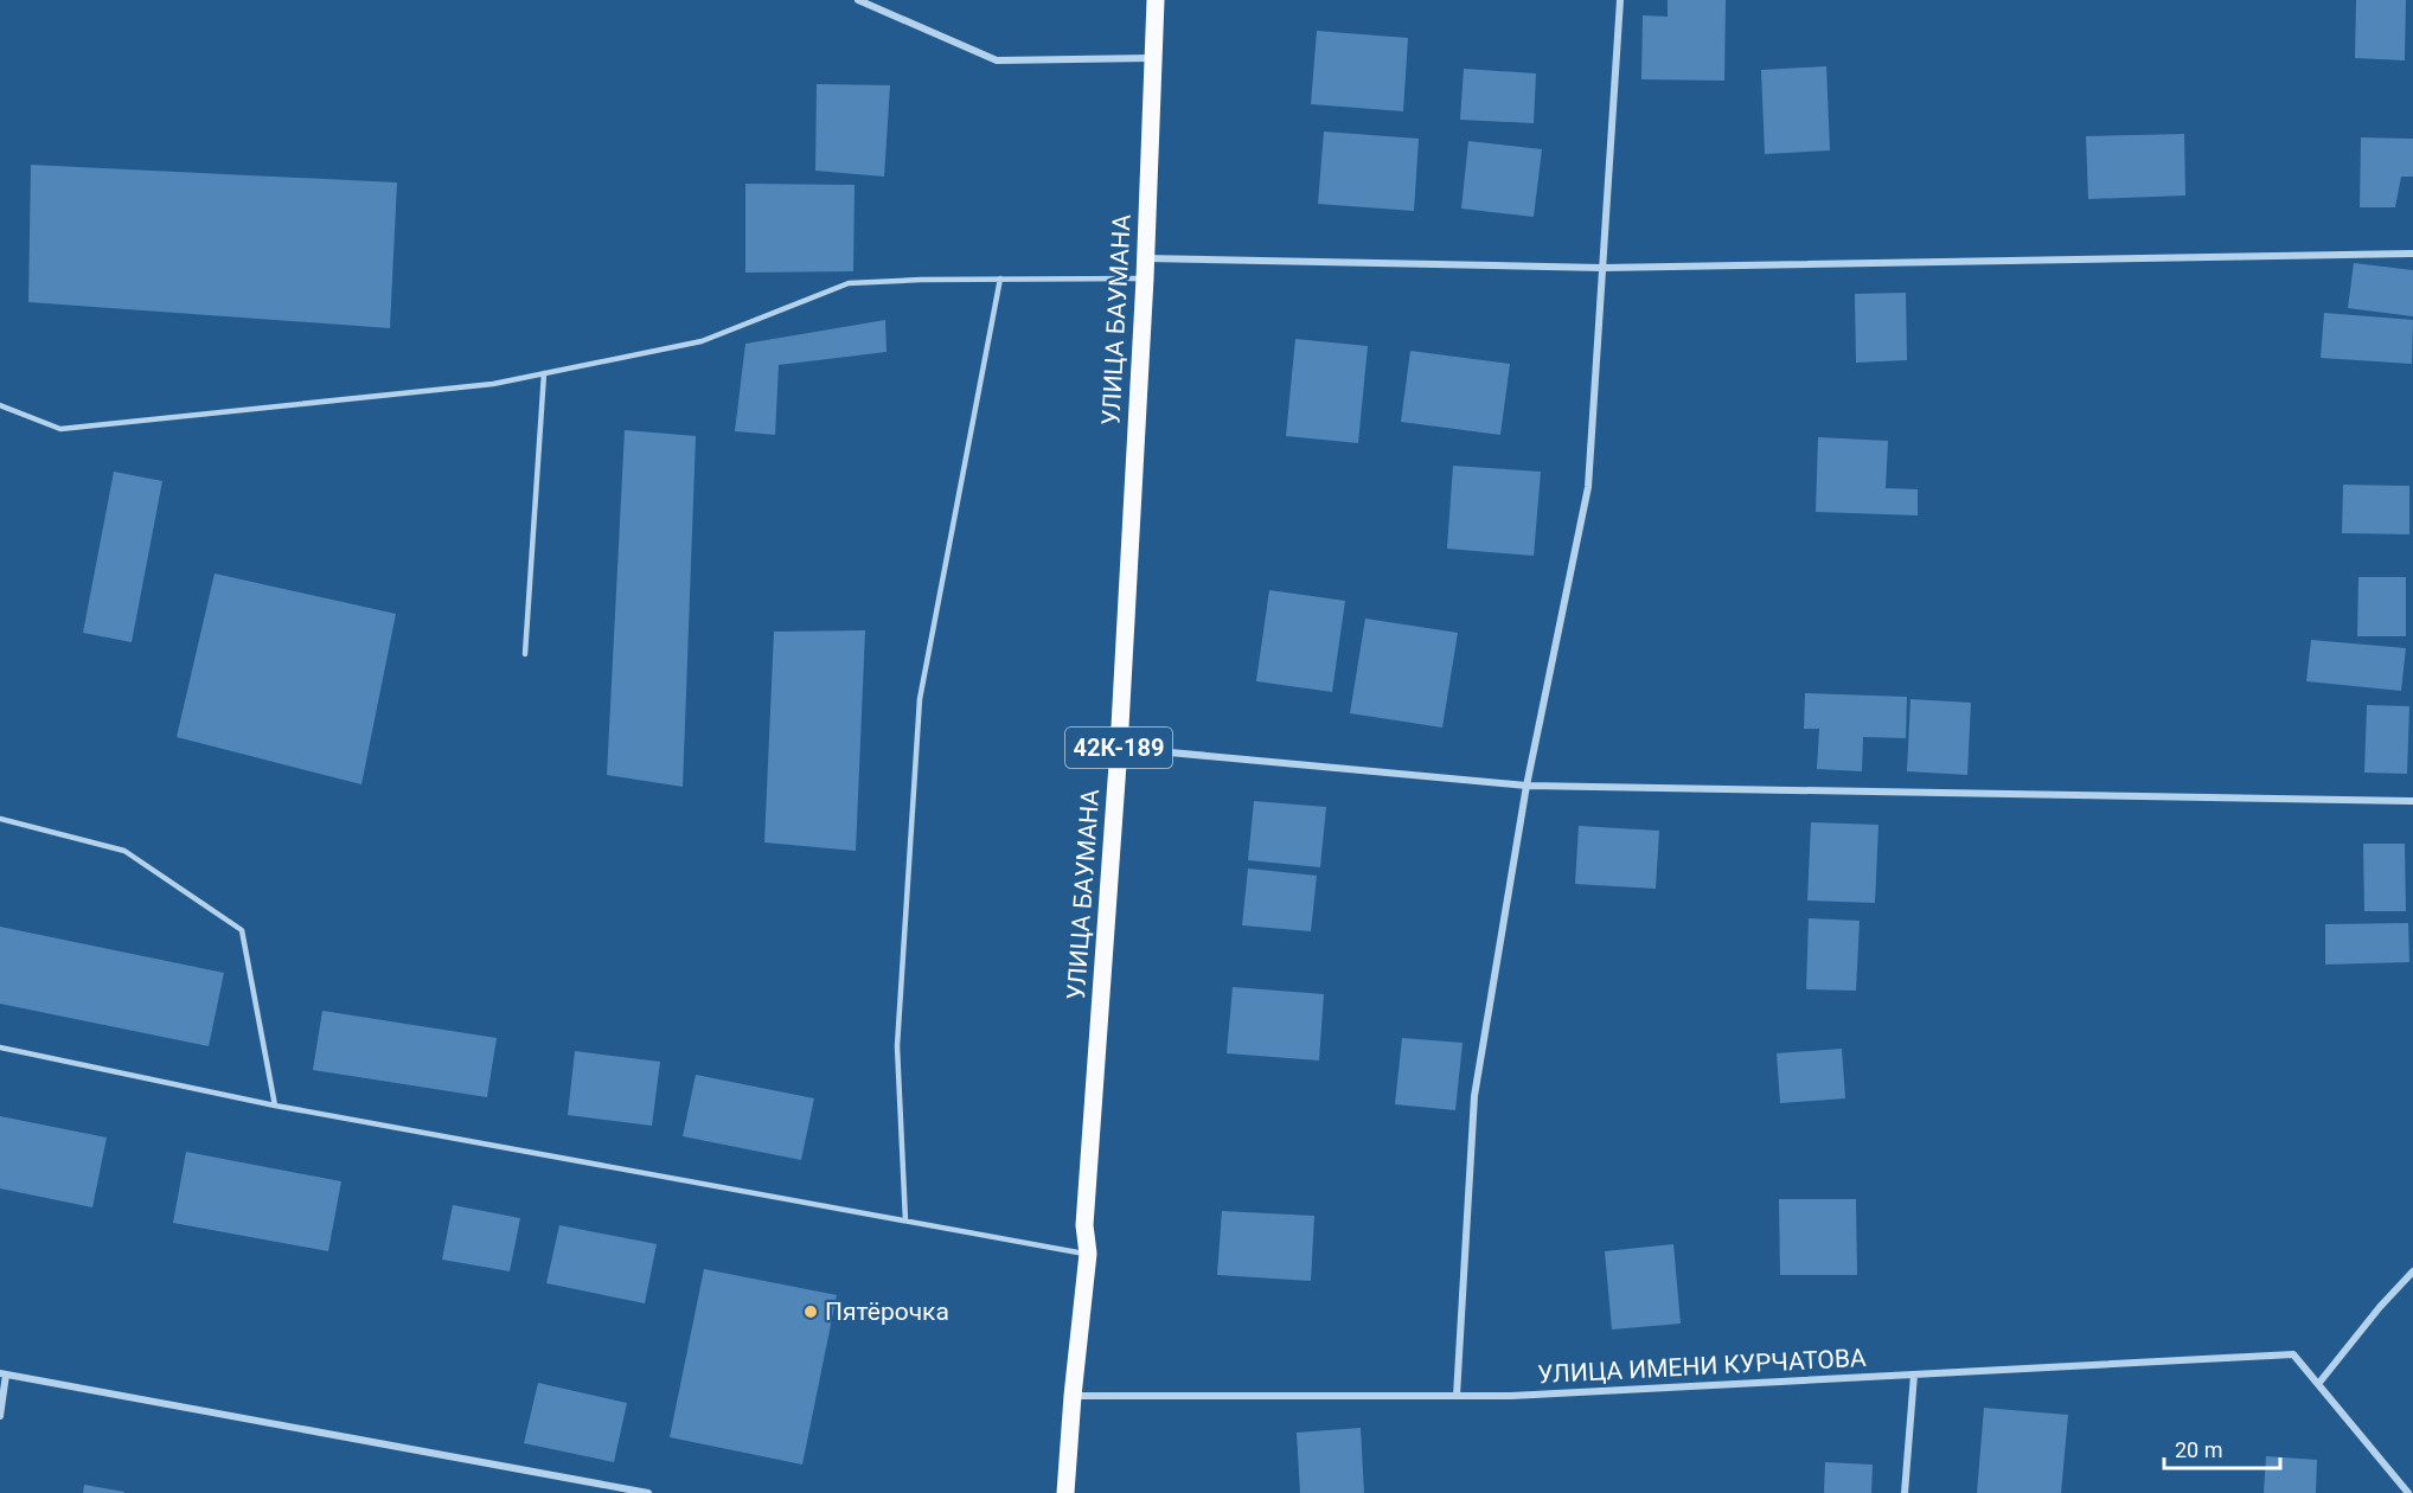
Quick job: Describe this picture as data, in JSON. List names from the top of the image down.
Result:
{
  "streets": {
    "main road": ["УЛИЦА БАУМАНА", "42К-189"],
    "street": ["УЛИЦА ИМЕНИ КУРЧАТОВА"]
  },
  "crossings": [
    ["УЛИЦА БАУМАНА", "УЛИЦА ИМЕНИ КУРЧАТОВА"]
  ],
  "places": ["Пятёрочка"],
  "scale_bar": "20 m"
}
